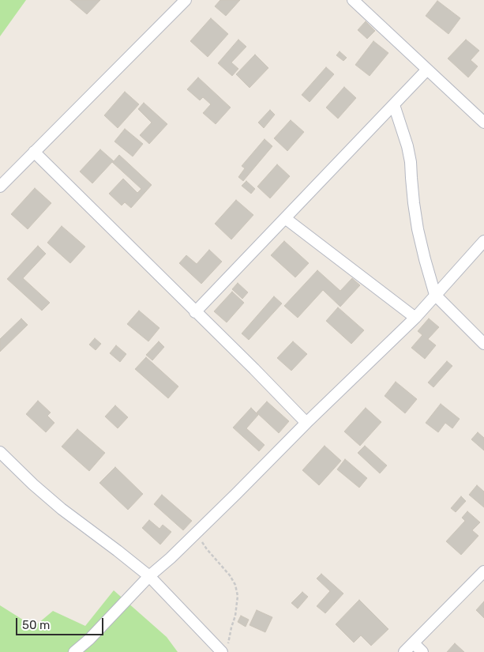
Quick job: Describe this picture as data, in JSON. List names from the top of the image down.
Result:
{
  "scale_bar": "50 m"
}
